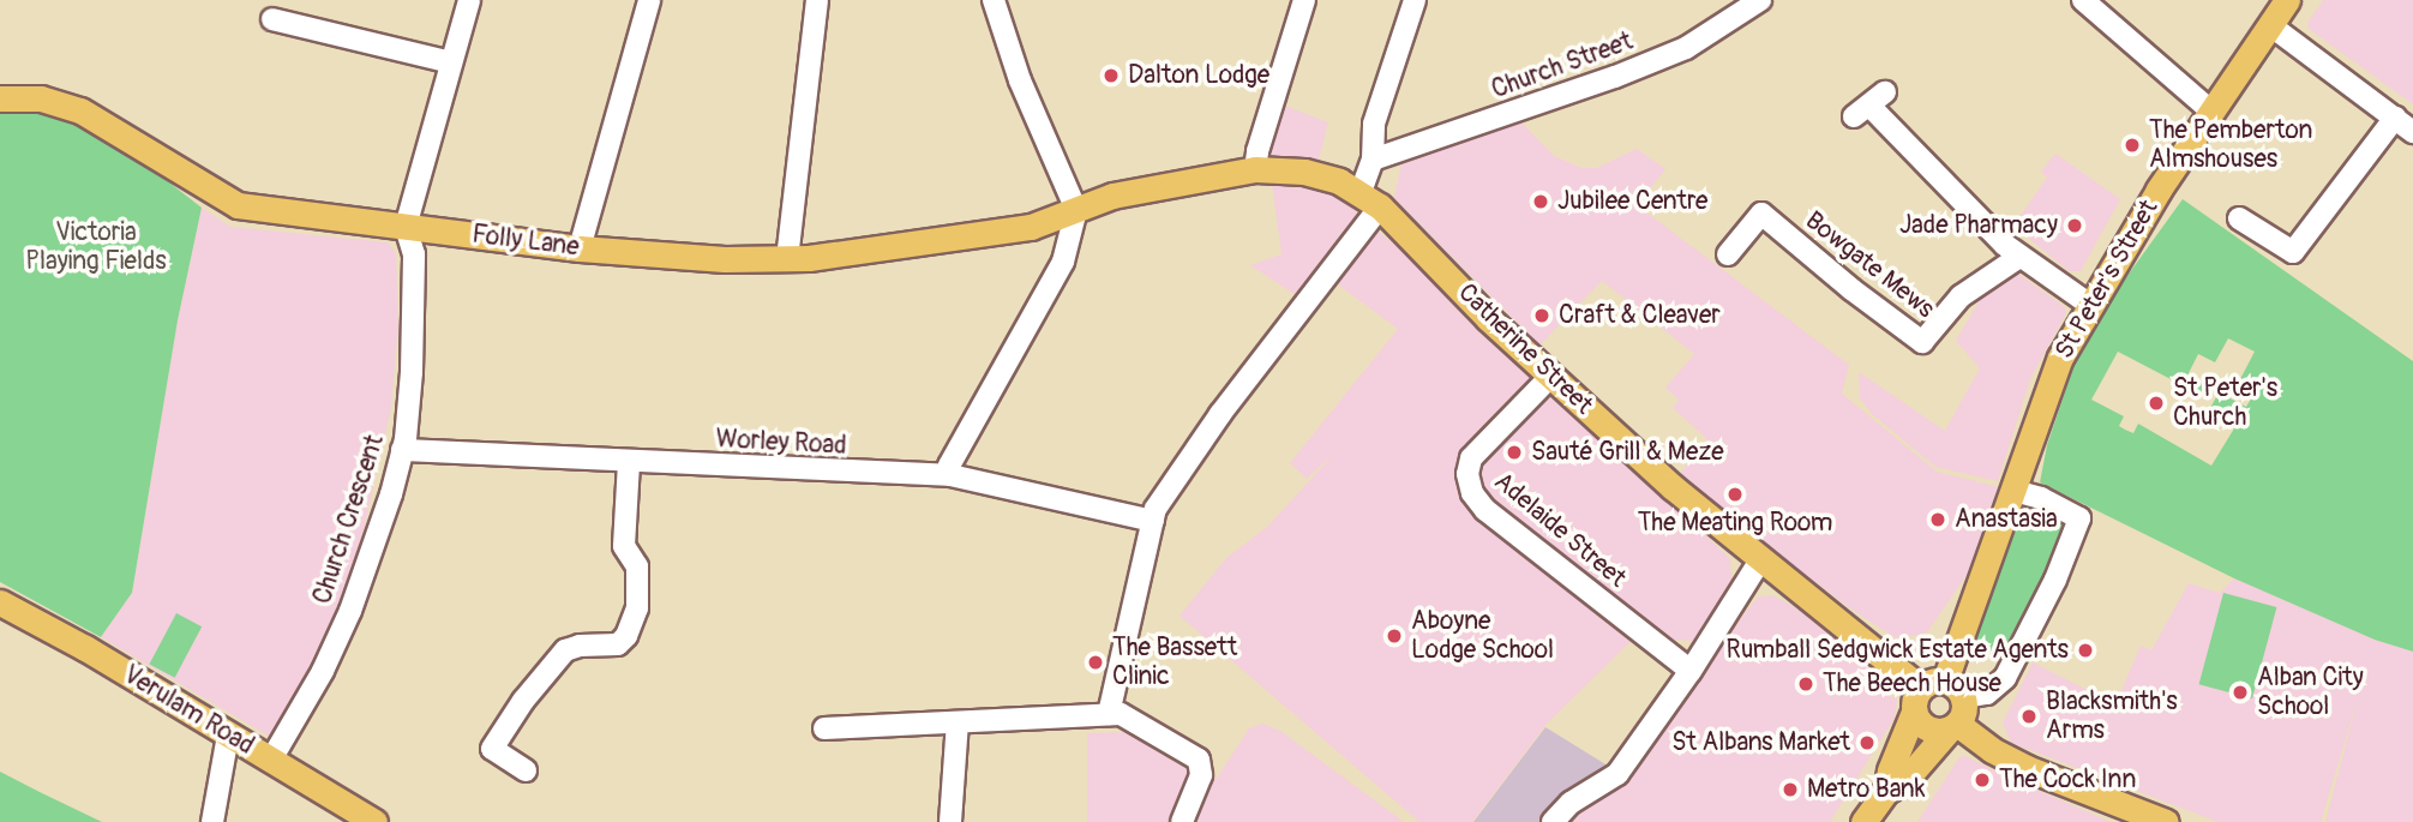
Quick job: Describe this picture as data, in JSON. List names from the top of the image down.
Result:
{
  "streets": {
    "main road": [
      "Folly Lane",
      "St Peter's Street",
      "Catherine Street",
      "Verulam Road"
    ],
    "street": [
      "Church Street",
      "Bowgate Mews",
      "Worley Road",
      "Church Crescent",
      "Adelaide Street"
    ]
  },
  "crossings": [
    ["Folly Lane", "Catherine Street"],
    ["Folly Lane", "Church Crescent"],
    ["St Peter's Street", "Catherine Street"],
    ["Catherine Street", "Adelaide Street"],
    ["Worley Road", "Church Crescent"],
    ["Church Crescent", "Verulam Road"]
  ],
  "parks": ["Victoria Playing Fields"],
  "places": [
    "Dalton Lodge",
    "The Pemberton Almshouses",
    "Jubilee Centre",
    "Jade Pharmacy",
    "Craft & Cleaver",
    "St Peter's Church",
    "Sauté Grill & Meze",
    "The Meating Room",
    "Anastasia",
    "Aboyne Lodge School",
    "Rumball Sedgwick Estate Agents",
    "The Bassett Clinic",
    "The Beech House",
    "Alban City School",
    "Blacksmith's Arms",
    "St Albans Market",
    "The Cock Inn",
    "Metro Bank"
  ]
}
